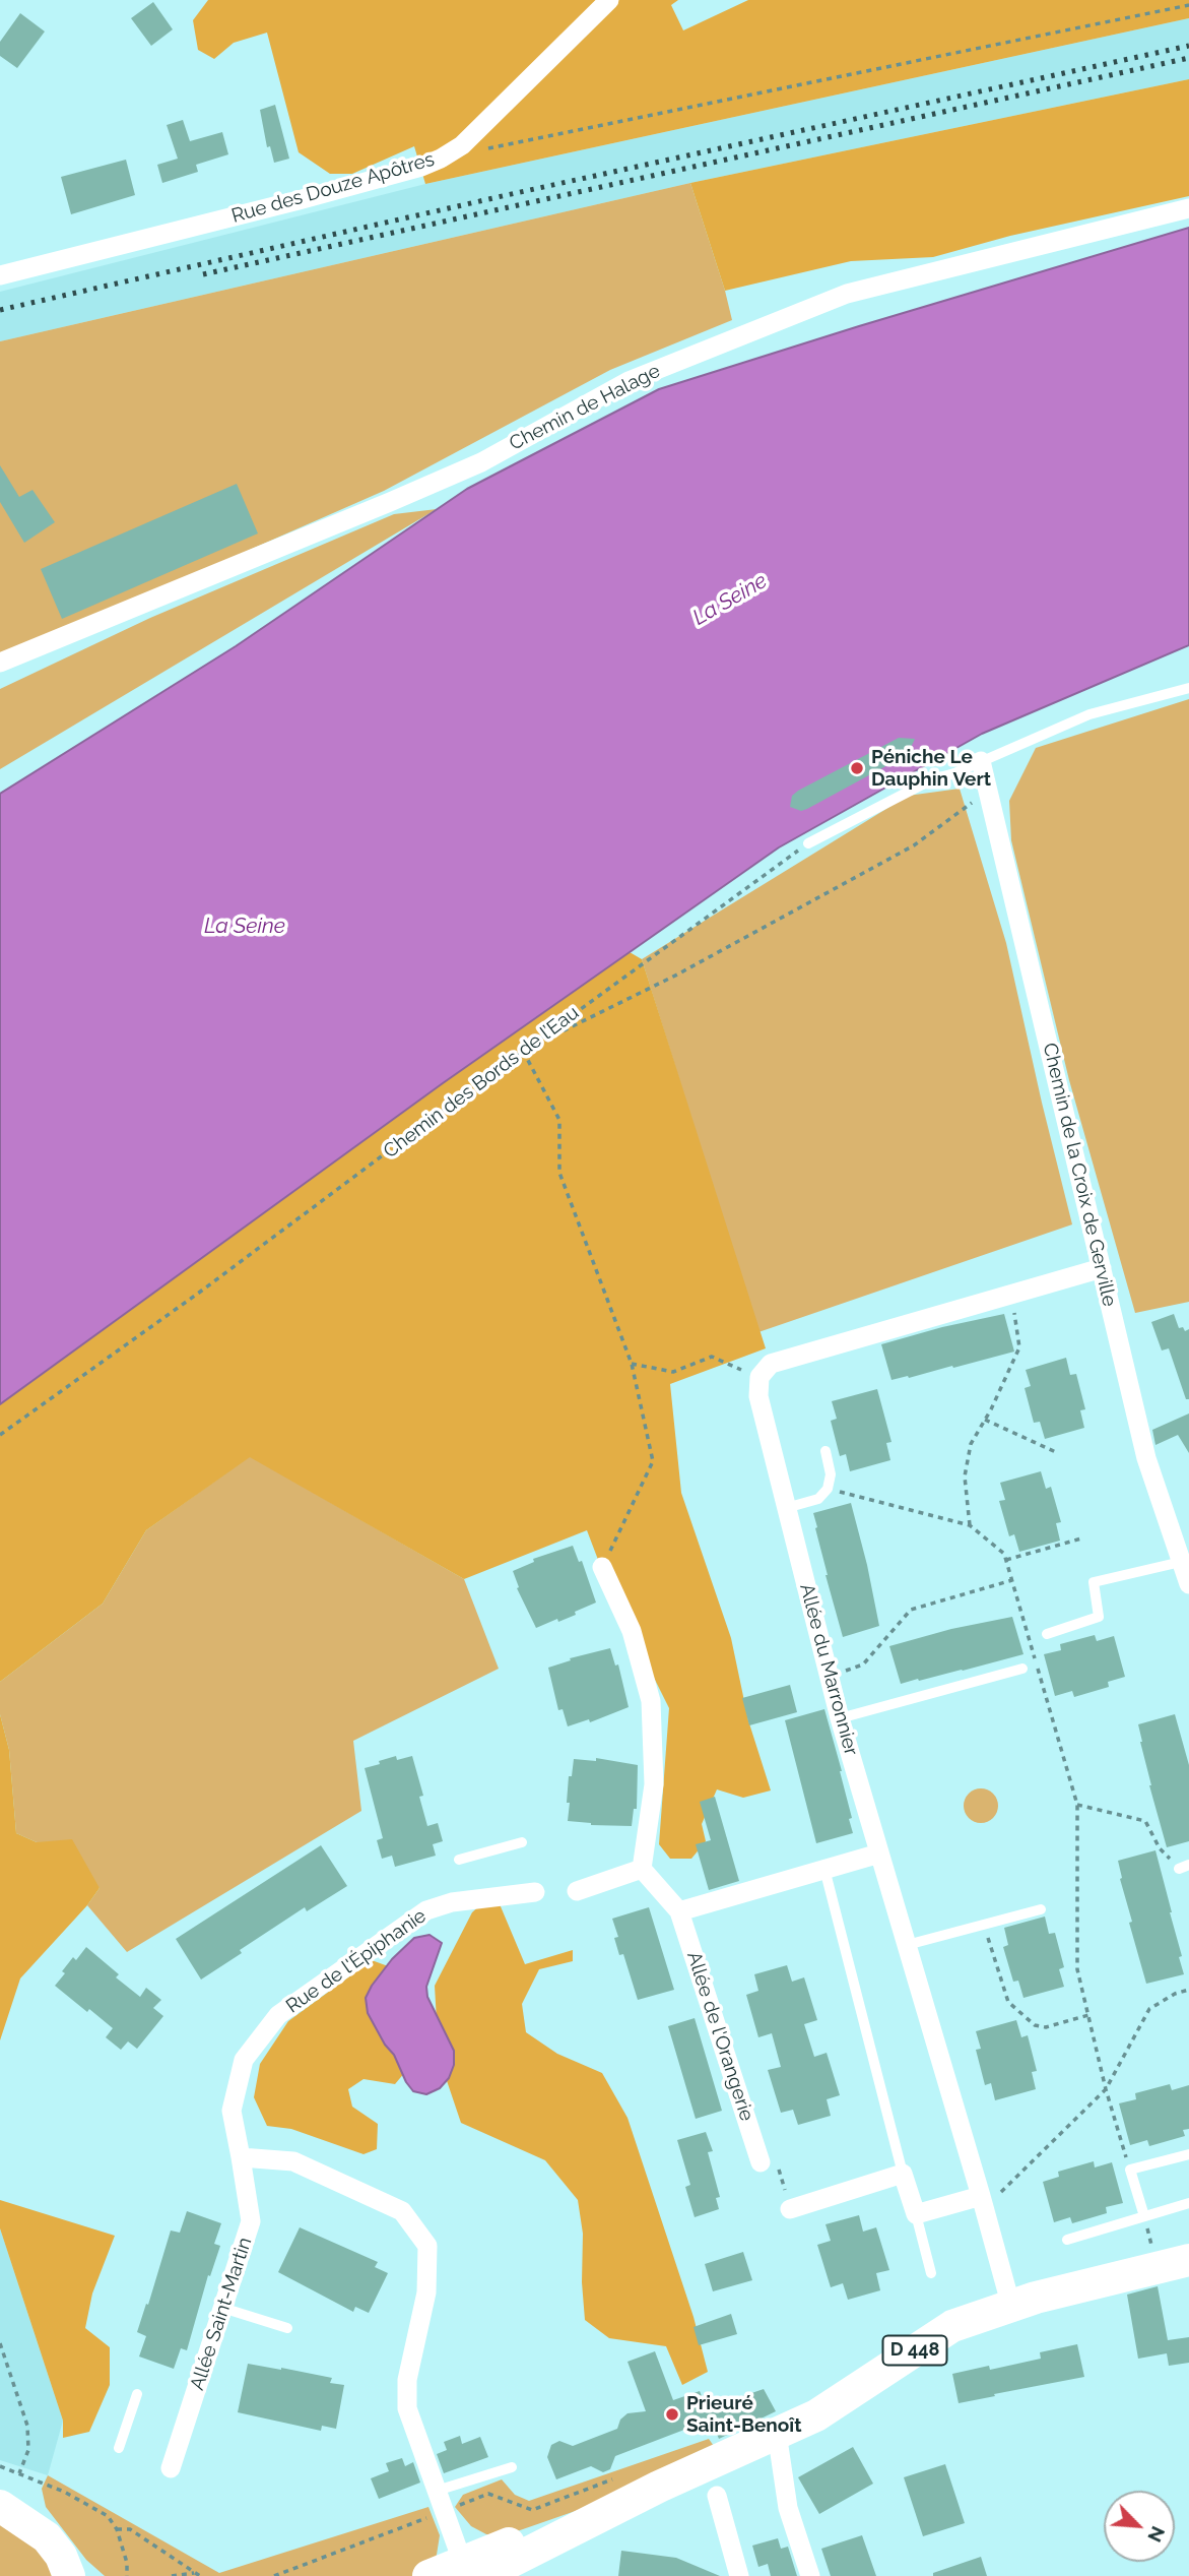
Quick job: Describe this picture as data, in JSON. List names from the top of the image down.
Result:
{
  "streets": {
    "main road": ["D 448"],
    "street": [
      "Rue des Douze Apôtres",
      "Chemin de Halage",
      "Chemin de la Croix de Gerville",
      "Allée du Marronnier",
      "Rue de l'Épiphanie",
      "Allée de l'Orangerie",
      "Allée Saint-Martin"
    ],
    "path": ["Chemin des Bords de l’Eau"]
  },
  "crossings": [
    ["Allée du Marronnier", "D 448"],
    ["Rue de l'Épiphanie", "Allée Saint-Martin"]
  ],
  "water": ["La Seine"],
  "places": ["Péniche Le Dauphin Vert", "Prieuré Saint-Benoît"],
  "north": "bottom right"
}
